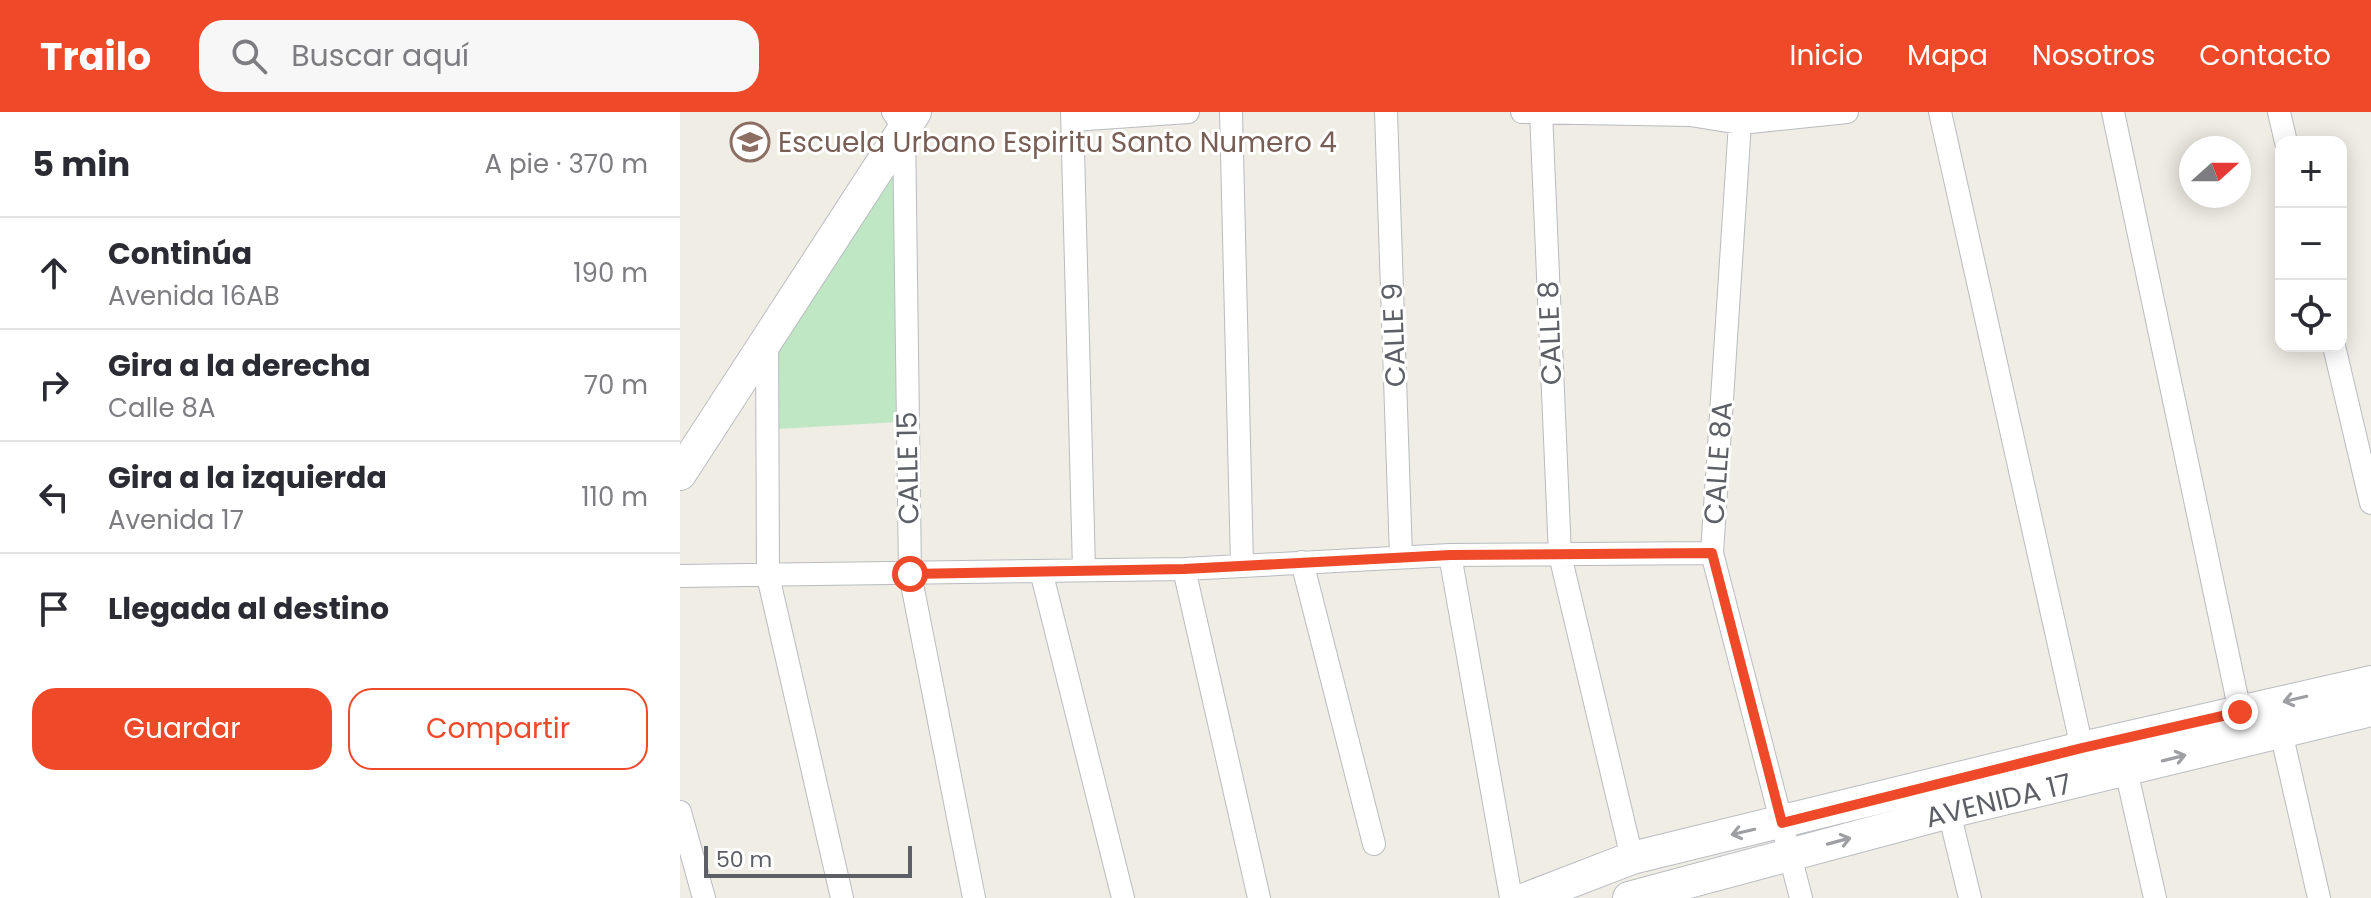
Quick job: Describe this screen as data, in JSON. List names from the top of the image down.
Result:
{
  "streets": {
    "street": [
      "CALLE 8",
      "CALLE 9",
      "CALLE 8A",
      "CALLE 15",
      "AVENIDA 17"
    ]
  },
  "crossings": [
    ["CALLE 8", "AVENIDA 17"],
    ["CALLE 8A", "AVENIDA 17"]
  ],
  "places": {
    "school or university": ["Escuela Urbano Espiritu Santo Numero 4"]
  },
  "scale_bar": "50 m",
  "north": "right",
  "page": {
    "header": "Trailo",
    "search": "Buscar aquí",
    "nav": [
      "Inicio",
      "Mapa",
      "Nosotros",
      "Contacto"
    ],
    "heading": ["5 min", "A pie · 370 m"],
    "map_buttons": ["+", "−"],
    "list": [
      ["Continúa", "Avenida 16AB", "190 m"],
      ["Gira a la derecha", "Calle 8A", "70 m"],
      ["Gira a la izquierda", "Avenida 17", "110 m"],
      "Llegada al destino"
    ],
    "buttons": ["Guardar", "Compartir"],
    "scale": "50 m"
  }
}
